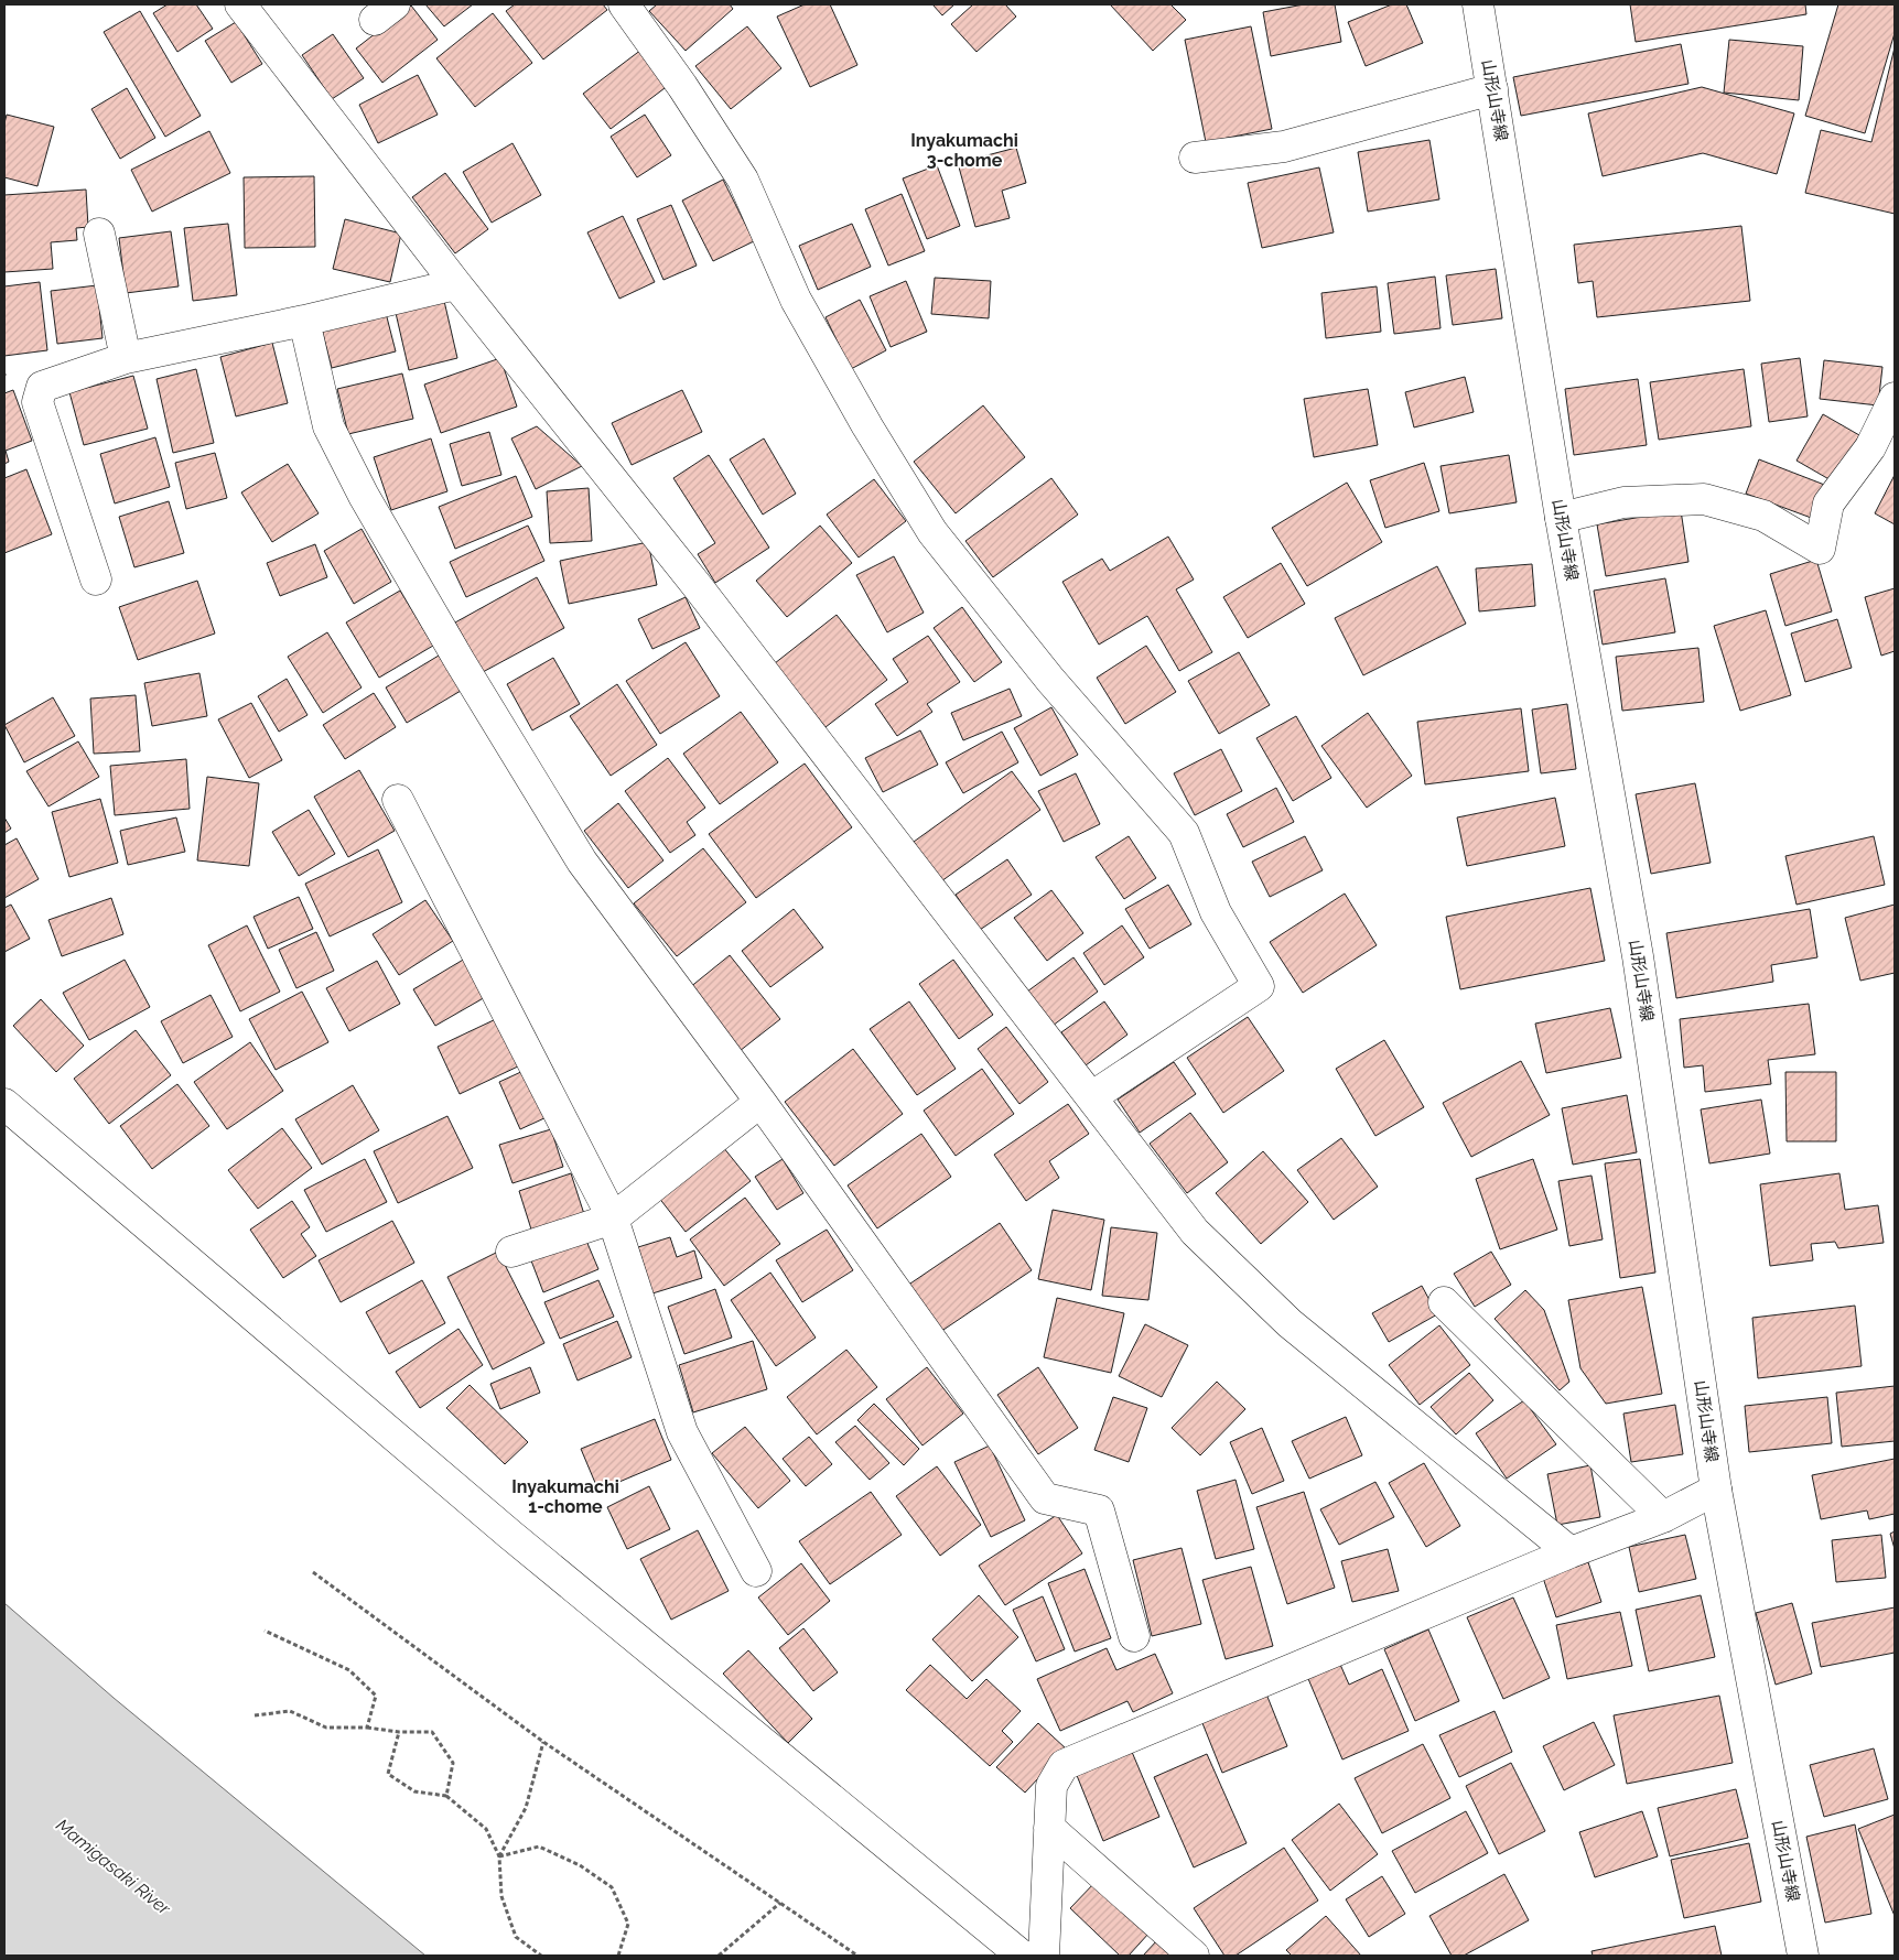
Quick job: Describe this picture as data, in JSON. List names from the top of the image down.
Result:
{
  "streets": {
    "main road": ["山形山寺線"]
  },
  "districts": ["Inyakumachi 3-chome", "Inyakumachi 1-chome"],
  "water": ["Mamigasaki River"]
}
